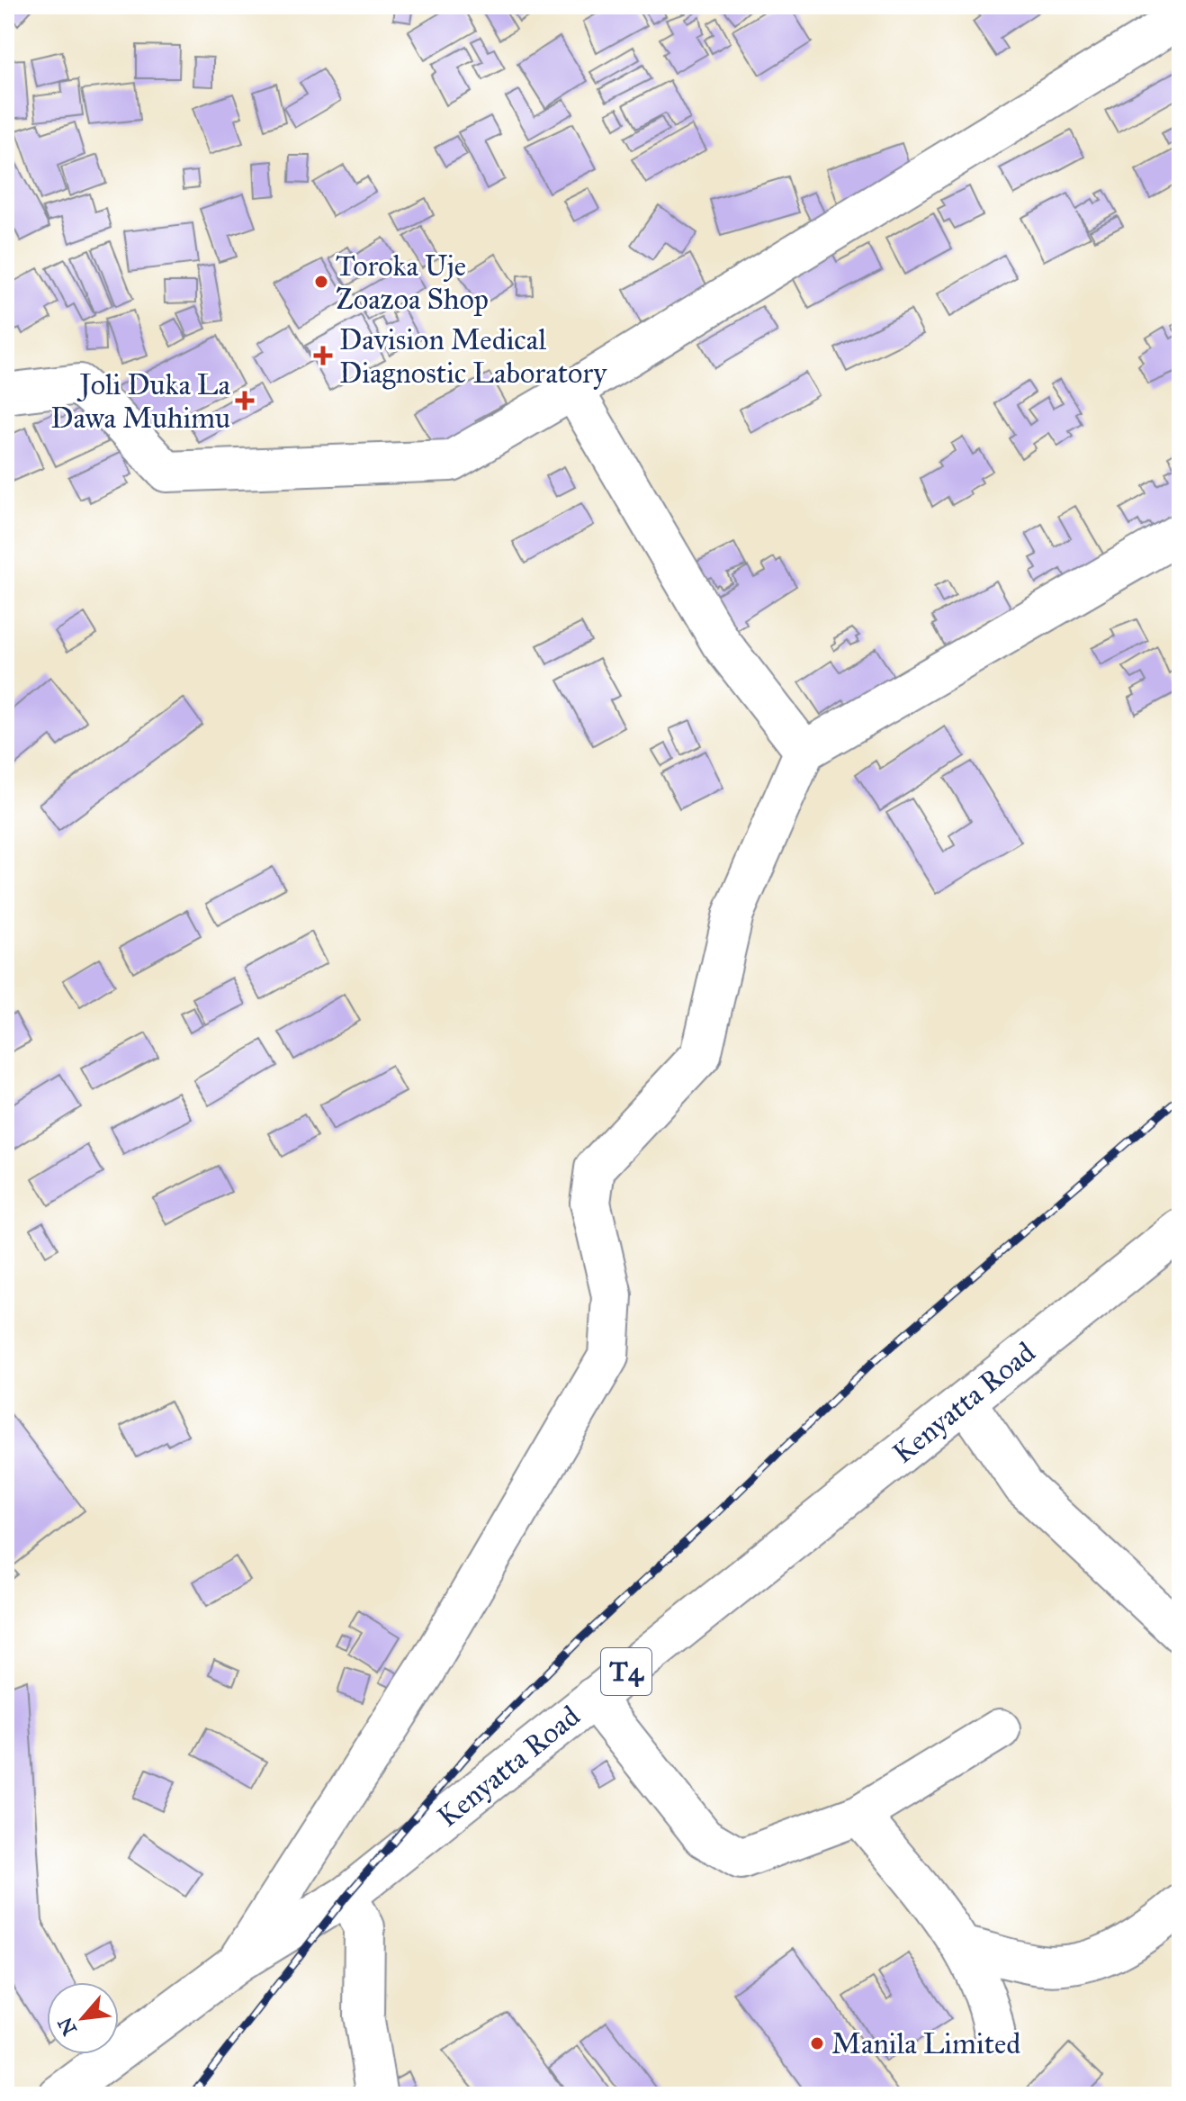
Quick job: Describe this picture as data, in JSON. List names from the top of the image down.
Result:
{
  "streets": {
    "main road": ["Kenyatta Road", "T4"]
  },
  "places": {
    "other": ["Toroka Uje Zoazoa Shop", "Manila Limited"],
    "health": ["Davision Medical Diagnostic Laboratory", "Joli Duka La Dawa Muhimu"]
  },
  "north": "bottom left"
}
